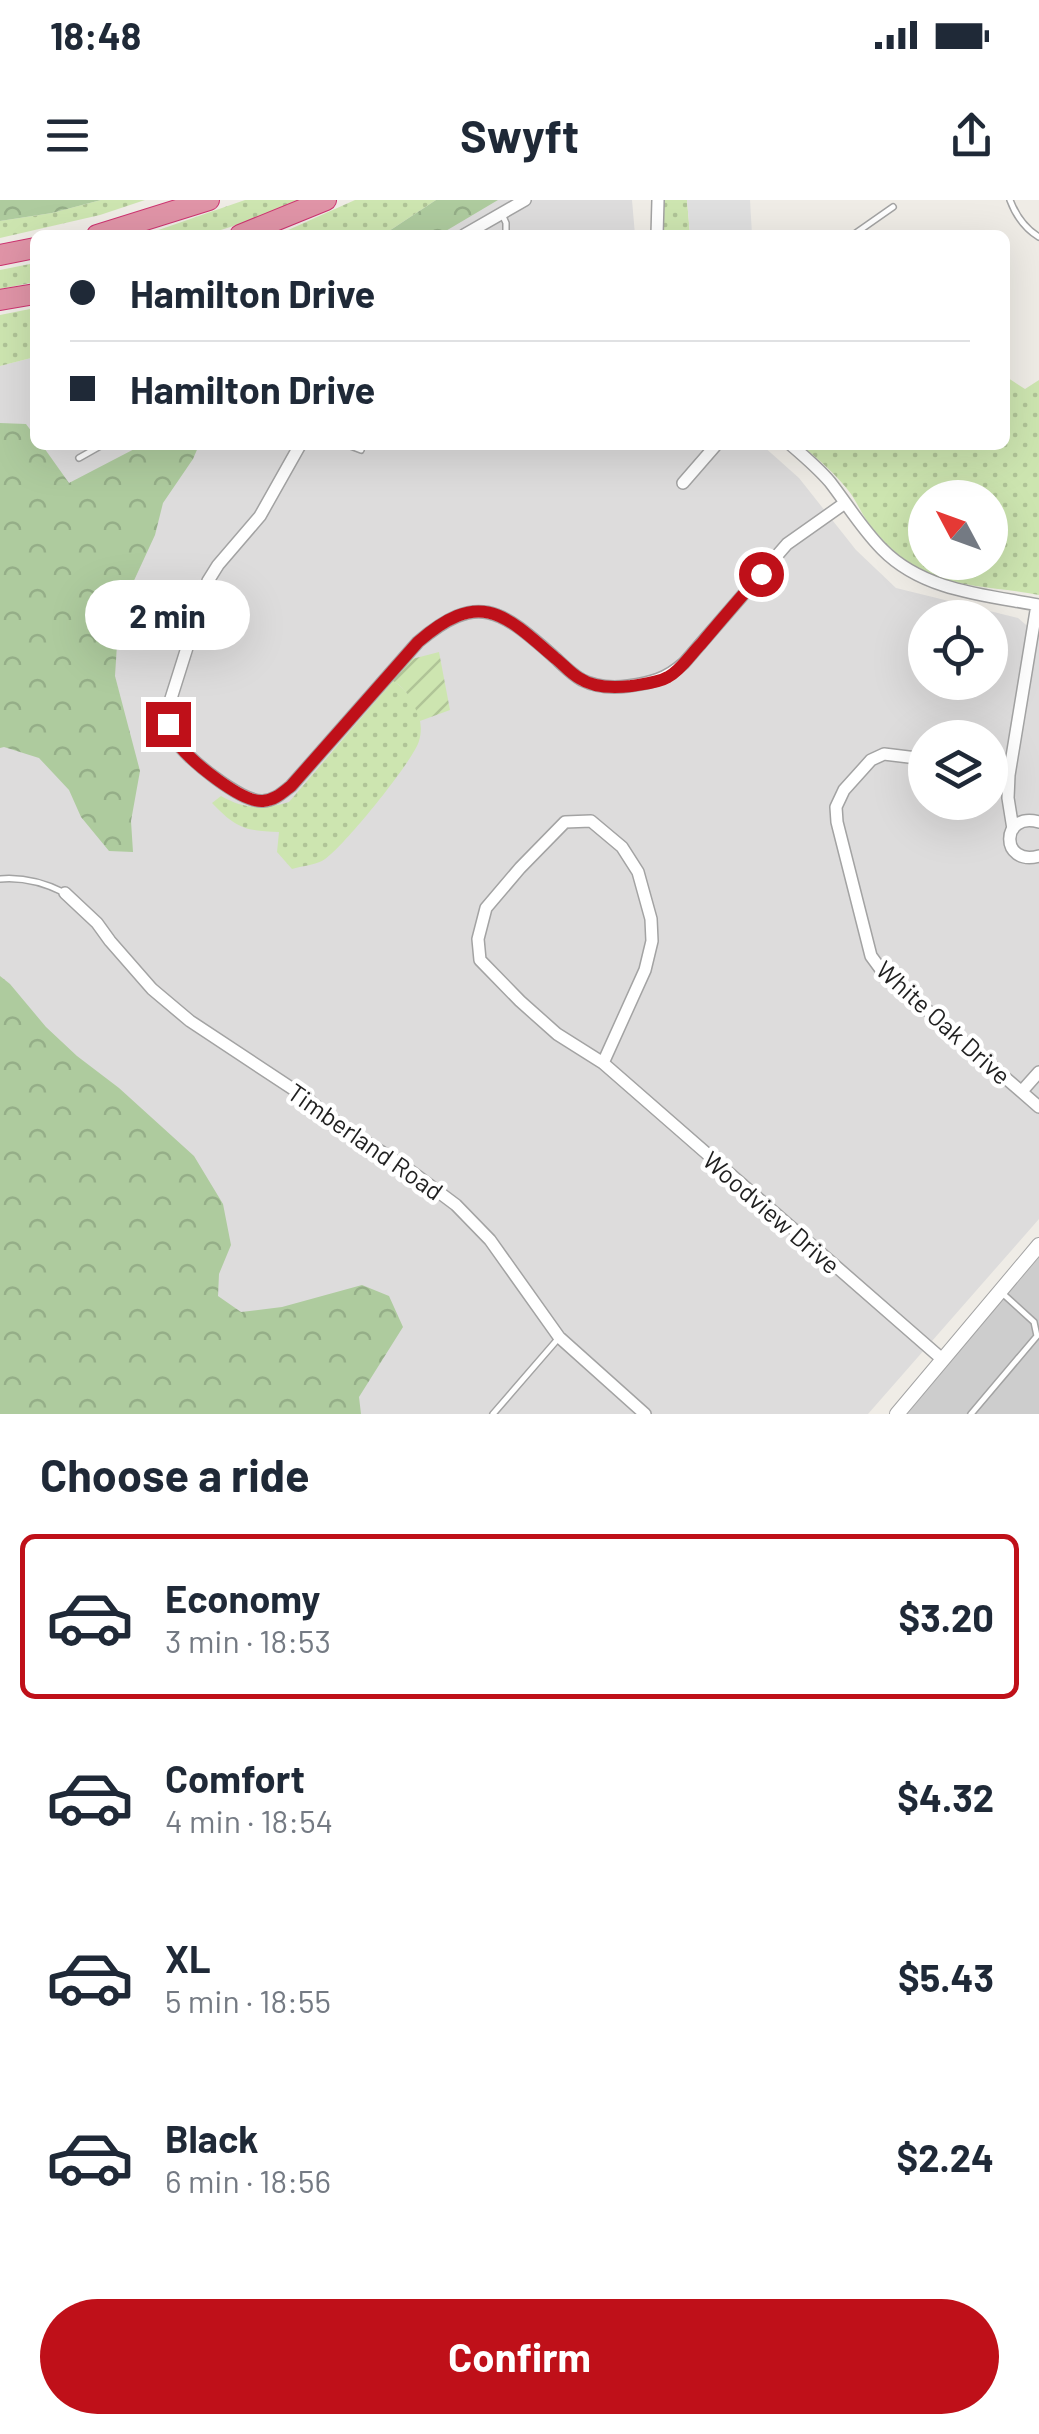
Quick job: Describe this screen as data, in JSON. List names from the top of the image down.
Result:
{
  "streets": {
    "street": ["White Oak Drive", "Timberland Road", "Woodview Drive"]
  },
  "north": "top left",
  "page": {
    "status": "18:48",
    "header": "Swyft",
    "banner": ["Hamilton Drive", "Hamilton Drive"],
    "bubble": "2 min",
    "heading": "Choose a ride",
    "list": [
      {
        "name": "Economy",
        "note": "3 min · 18:53",
        "value": "$3.20"
      },
      {
        "name": "Comfort",
        "note": "4 min · 18:54",
        "value": "$4.32"
      },
      {
        "name": "XL",
        "note": "5 min · 18:55",
        "value": "$5.43"
      },
      {
        "name": "Black",
        "note": "6 min · 18:56",
        "value": "$2.24"
      }
    ],
    "buttons": "Confirm"
  }
}
